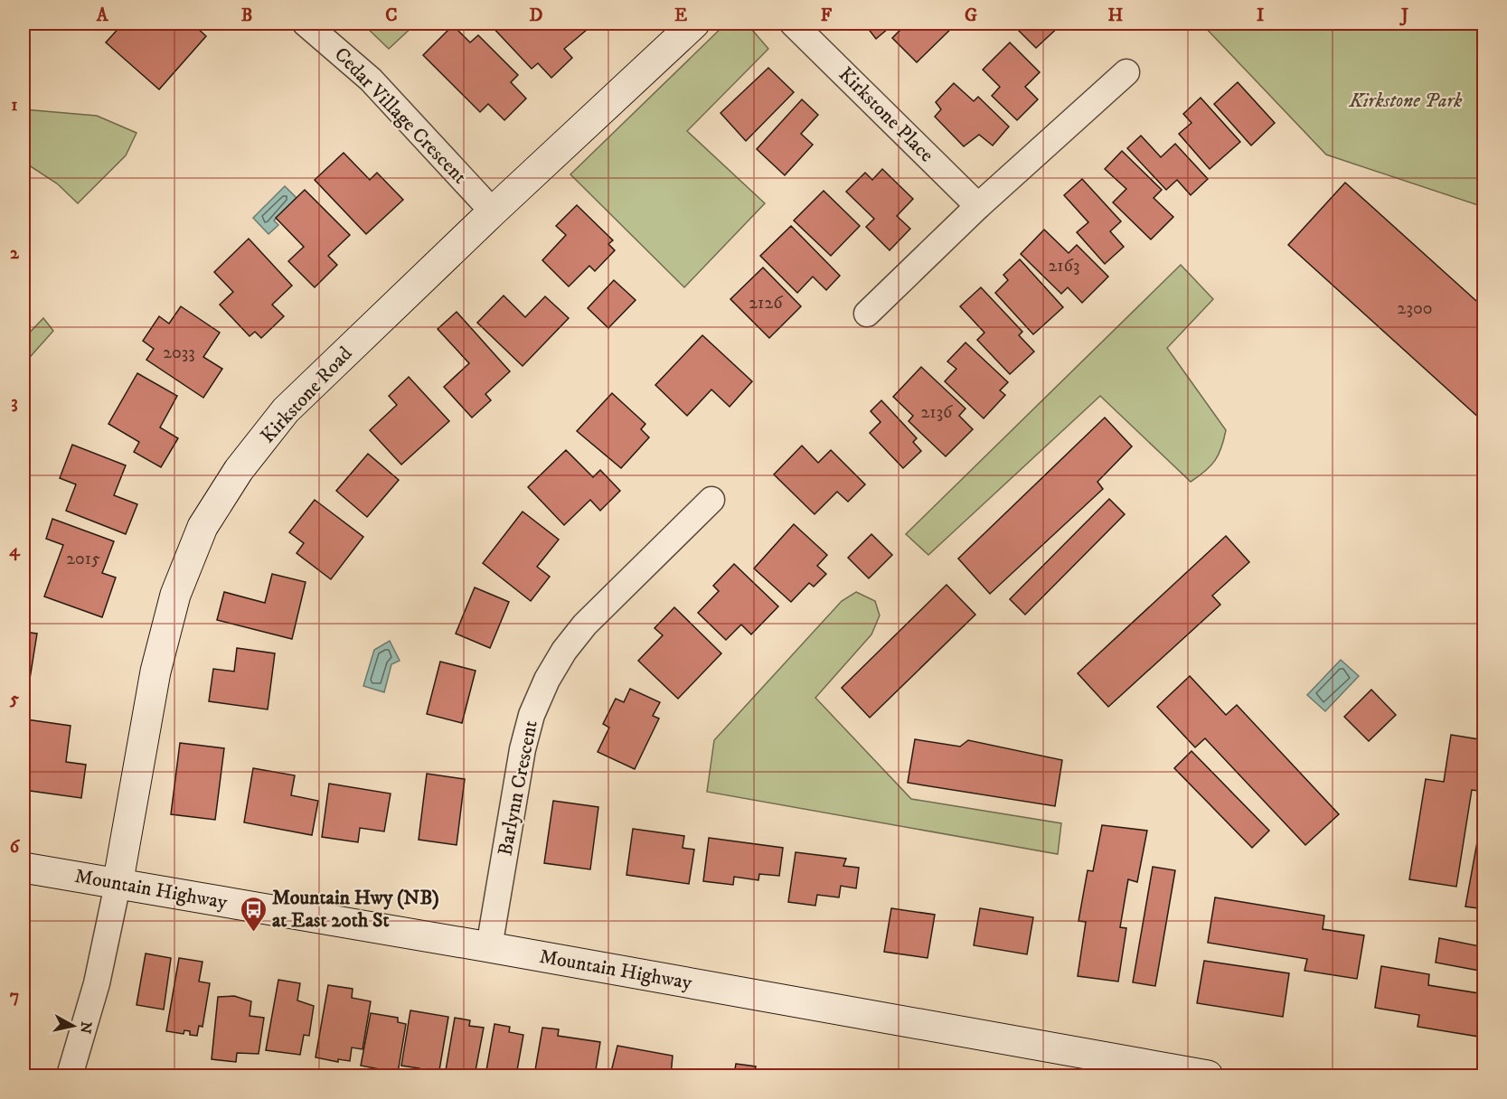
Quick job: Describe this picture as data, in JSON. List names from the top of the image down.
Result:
{
  "streets": {
    "main road": ["Kirkstone Road", "Mountain Highway"],
    "street": ["Kirkstone Place", "Cedar Village Crescent", "Barlynn Crescent"]
  },
  "crossings": [
    ["Cedar Village Crescent", "Kirkstone Road"],
    ["Kirkstone Road", "Mountain Highway"],
    ["Barlynn Crescent", "Mountain Highway"]
  ],
  "parks": ["Kirkstone Park"],
  "places": {
    "bus stop": ["Mountain Hwy (NB) at East 20th St"]
  },
  "house_numbers": [
    "2163",
    "2126",
    "2300",
    "2033",
    "2136",
    "2015"
  ],
  "north": "right",
  "grid": {
    "columns": [
      "A",
      "B",
      "C",
      "D",
      "E",
      "F",
      "G",
      "H",
      "I",
      "J"
    ],
    "rows": [
      "1",
      "2",
      "3",
      "4",
      "5",
      "6",
      "7"
    ]
  }
}
